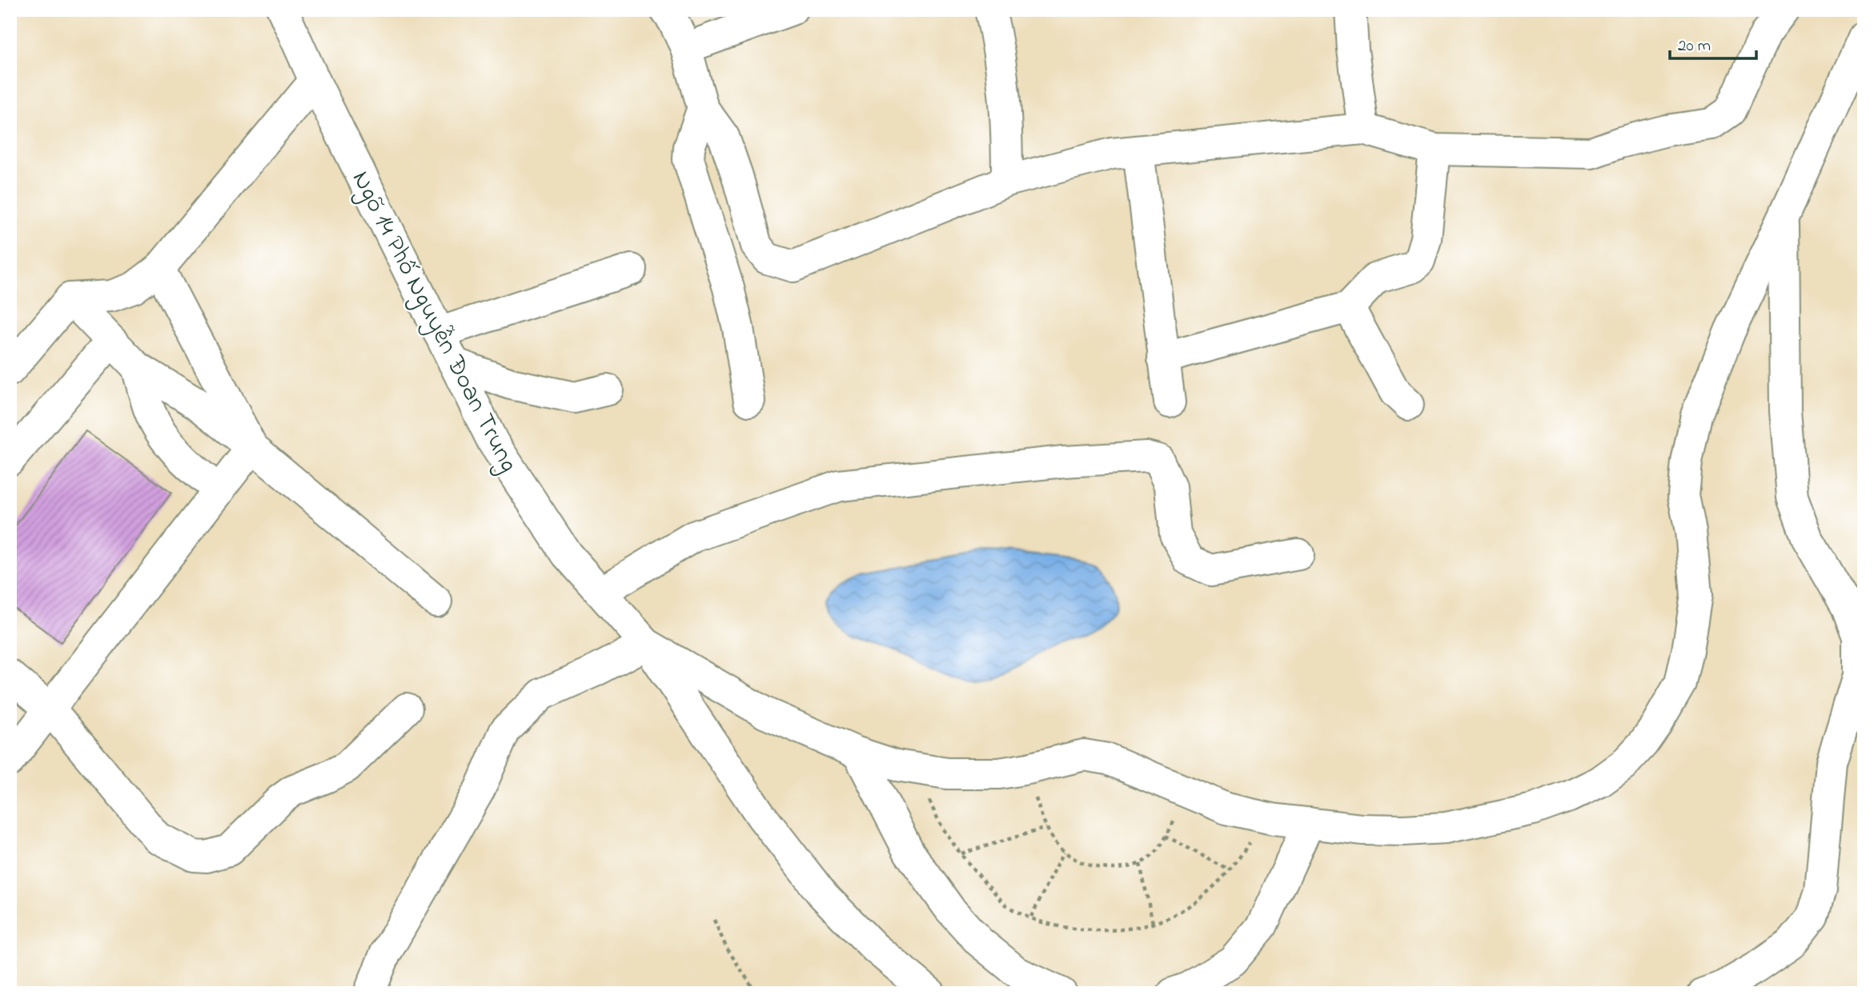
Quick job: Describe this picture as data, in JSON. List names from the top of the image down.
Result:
{
  "streets": {
    "street": ["Ngõ 14 Phố Nguyễn Đoan Trung"]
  },
  "scale_bar": "20 m"
}
